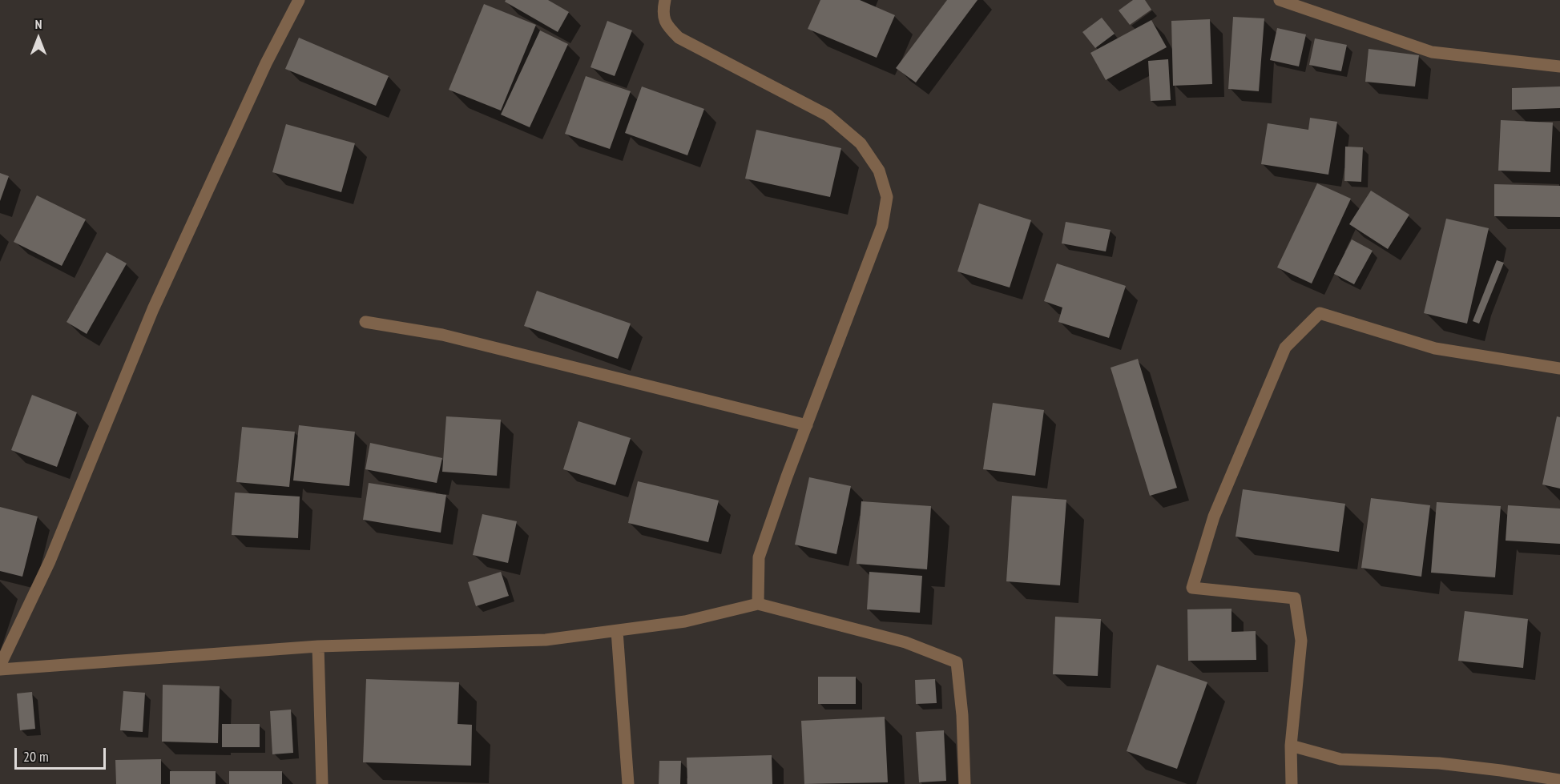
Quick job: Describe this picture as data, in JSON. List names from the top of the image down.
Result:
{
  "scale_bar": "20 m",
  "north": "top"
}
